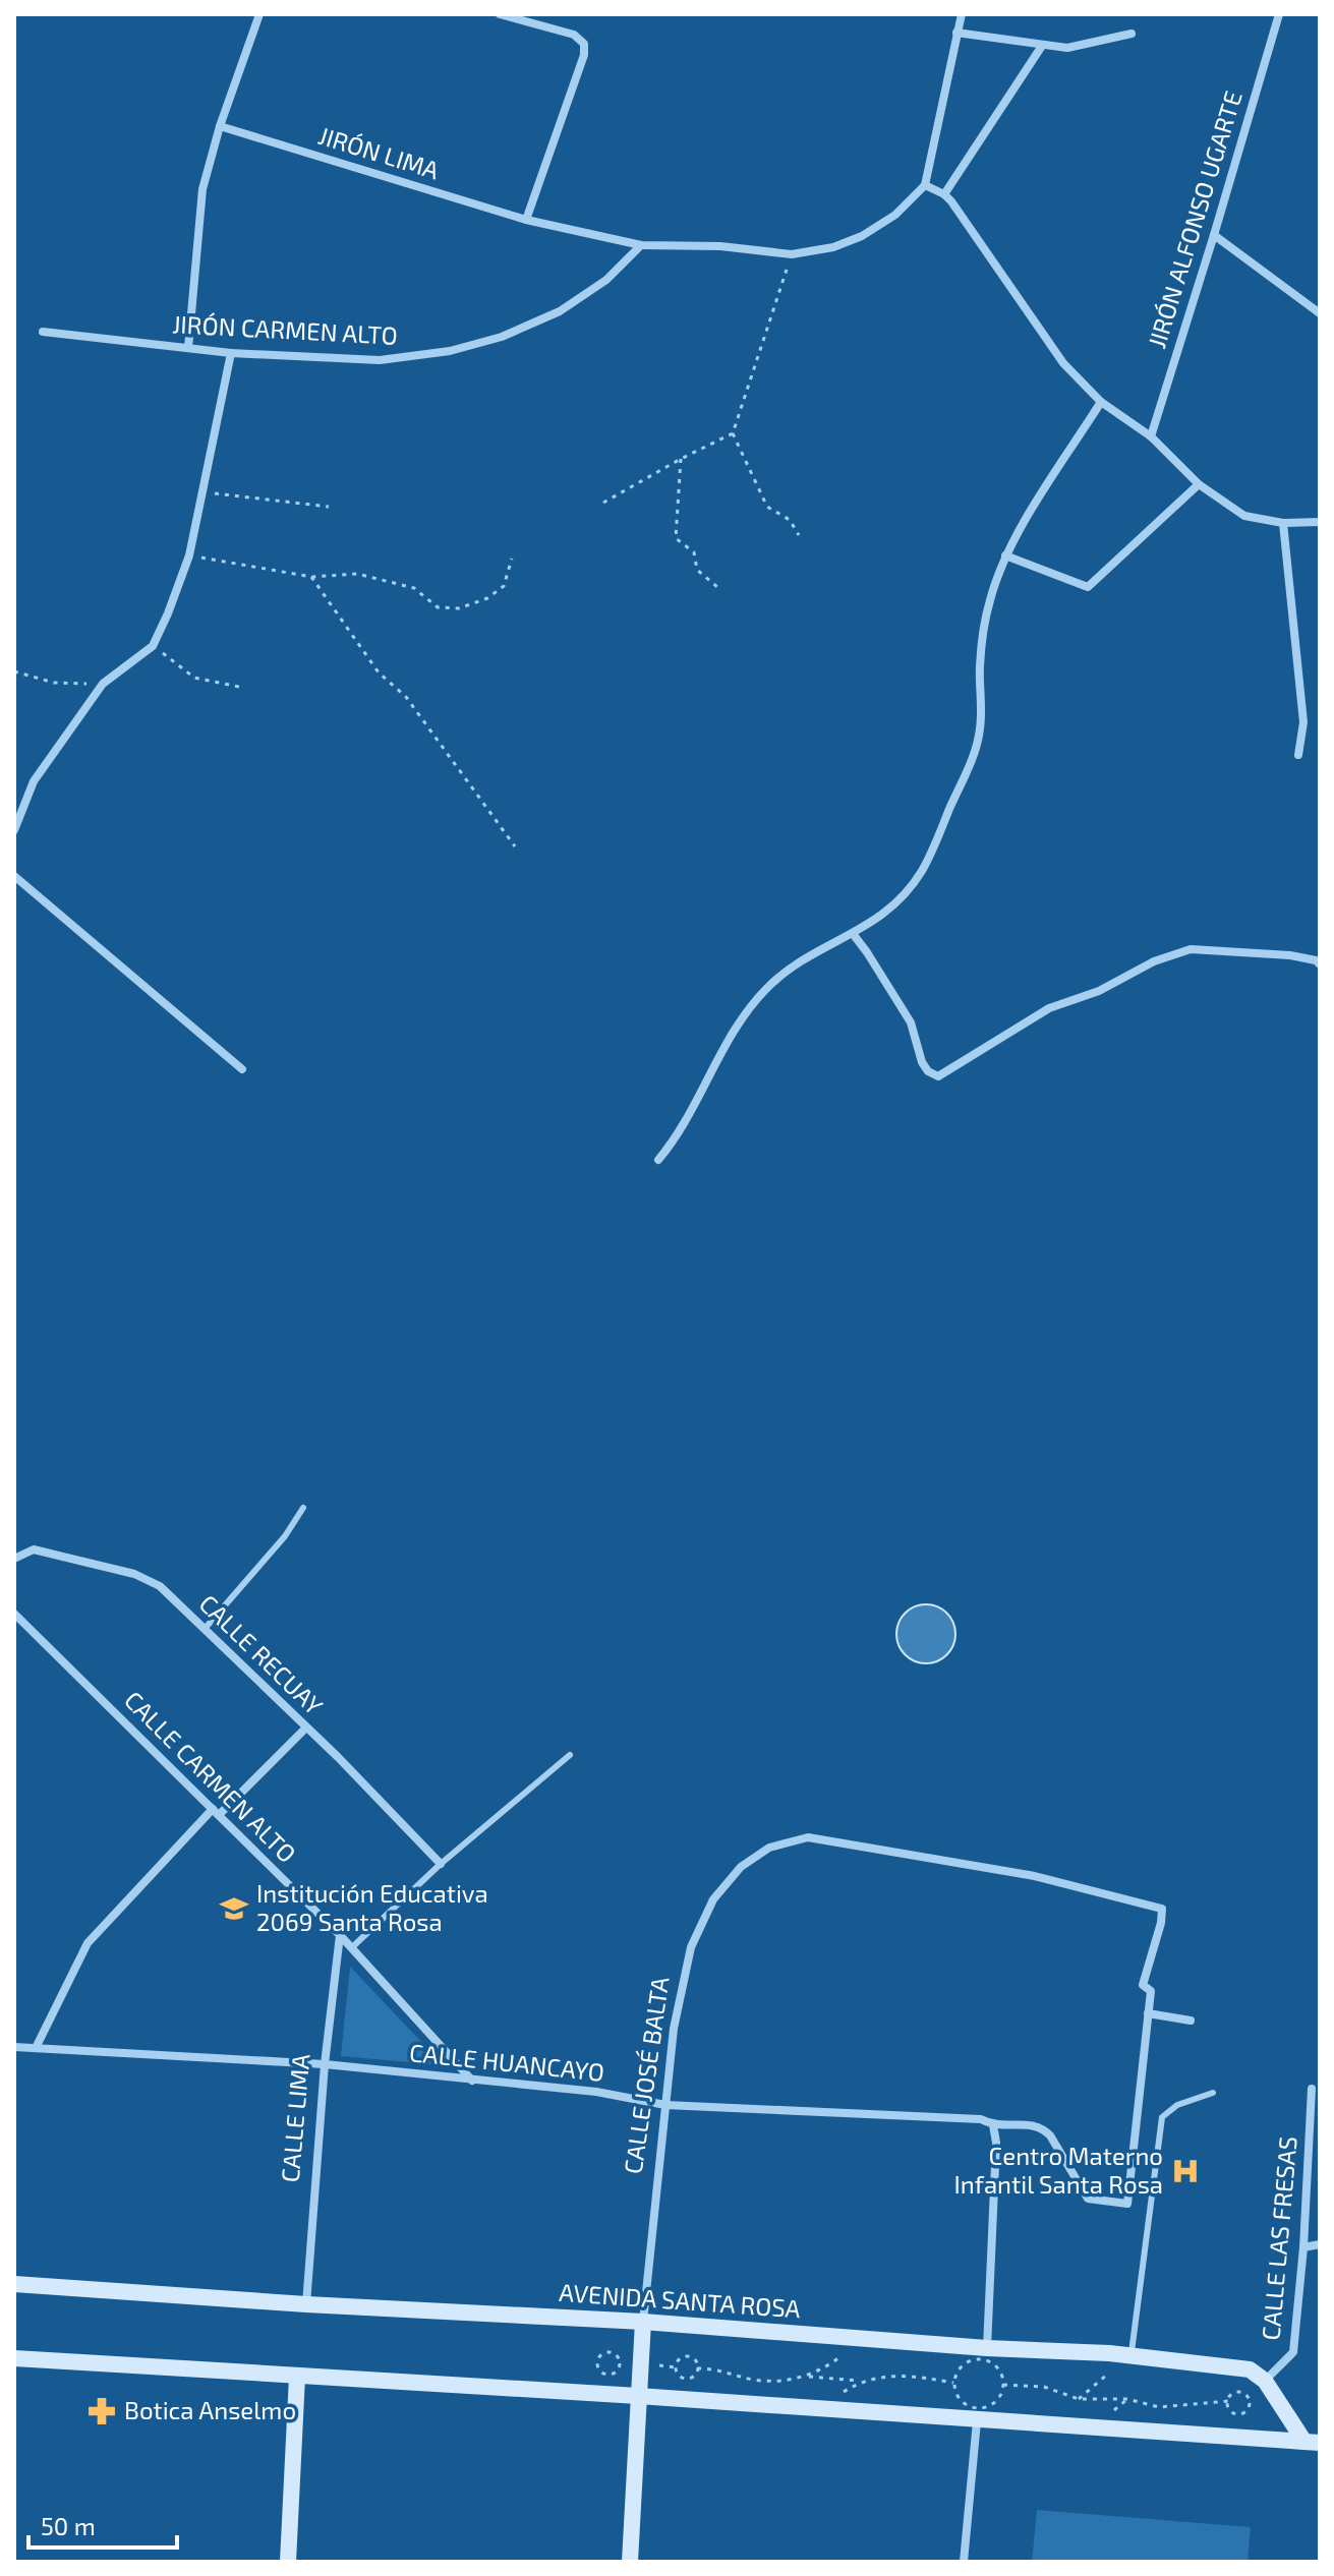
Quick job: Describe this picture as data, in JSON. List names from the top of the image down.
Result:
{
  "streets": {
    "main road": ["CALLE JOSÉ BALTA", "AVENIDA SANTA ROSA"],
    "street": [
      "JIRÓN LIMA",
      "JIRÓN ALFONSO UGARTE",
      "JIRÓN CARMEN ALTO",
      "CALLE RECUAY",
      "CALLE CARMEN ALTO",
      "CALLE HUANCAYO",
      "CALLE LIMA",
      "CALLE LAS FRESAS"
    ]
  },
  "crossings": [
    ["JIRÓN LIMA", "JIRÓN CARMEN ALTO"],
    ["CALLE CARMEN ALTO", "CALLE HUANCAYO"],
    ["CALLE CARMEN ALTO", "CALLE LIMA"],
    ["CALLE HUANCAYO", "CALLE JOSÉ BALTA"],
    ["CALLE HUANCAYO", "CALLE LIMA"],
    ["CALLE JOSÉ BALTA", "AVENIDA SANTA ROSA"],
    ["CALLE LIMA", "AVENIDA SANTA ROSA"],
    ["CALLE LAS FRESAS", "AVENIDA SANTA ROSA"]
  ],
  "places": {
    "school or university": ["Institución Educativa 2069 Santa Rosa"],
    "hospital": ["Centro Materno Infantil Santa Rosa"],
    "pharmacy": ["Botica Anselmo"]
  },
  "scale_bar": "50 m"
}
